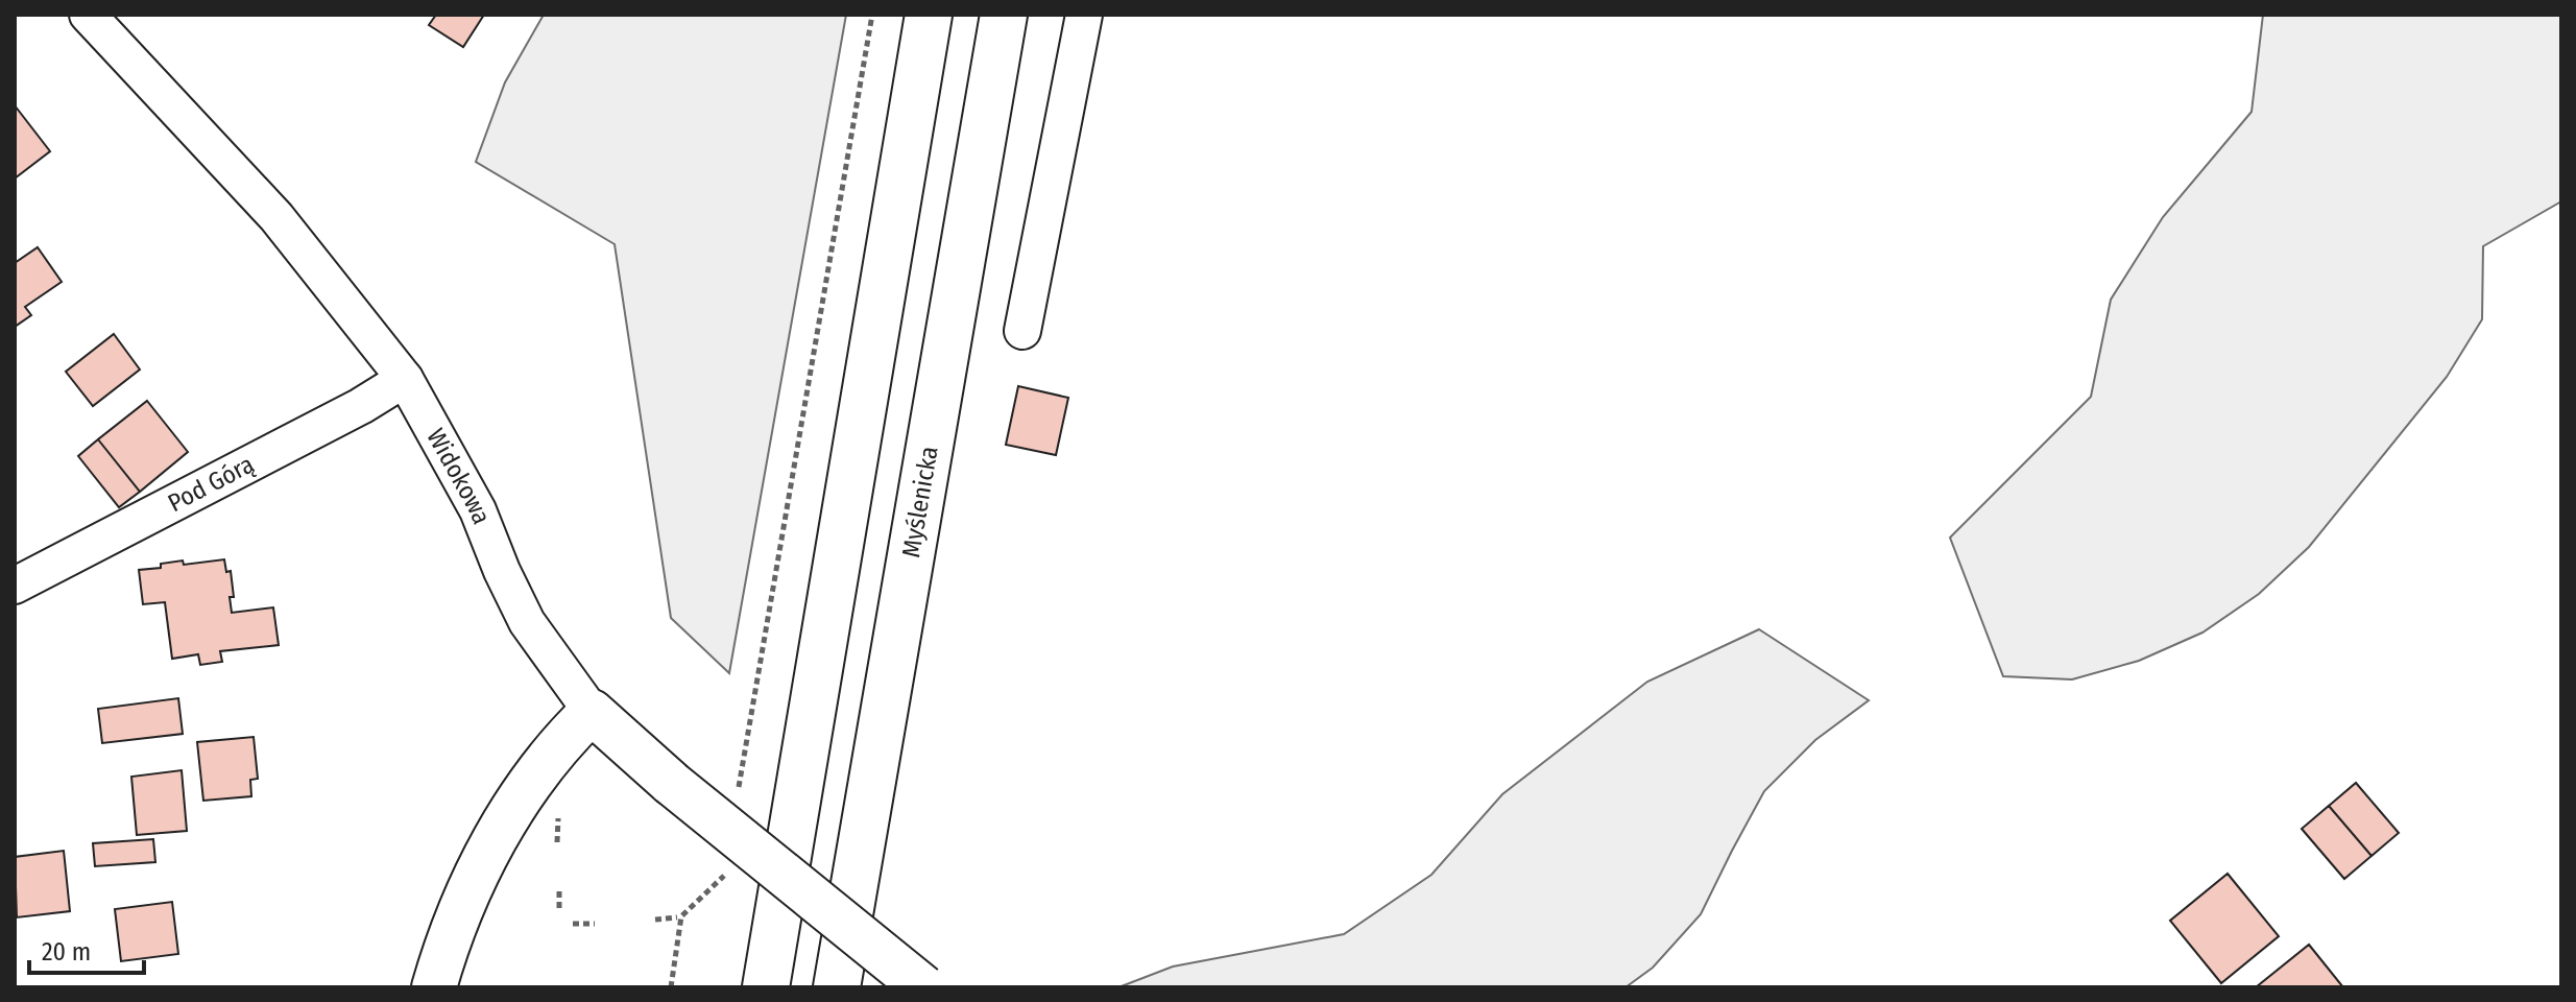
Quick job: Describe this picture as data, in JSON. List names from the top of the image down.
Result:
{
  "streets": {
    "highway": ["Myślenicka"],
    "street": ["Widokowa", "Pod Górą"]
  },
  "crossings": [
    ["Widokowa", "Pod Górą"]
  ],
  "scale_bar": "20 m"
}
